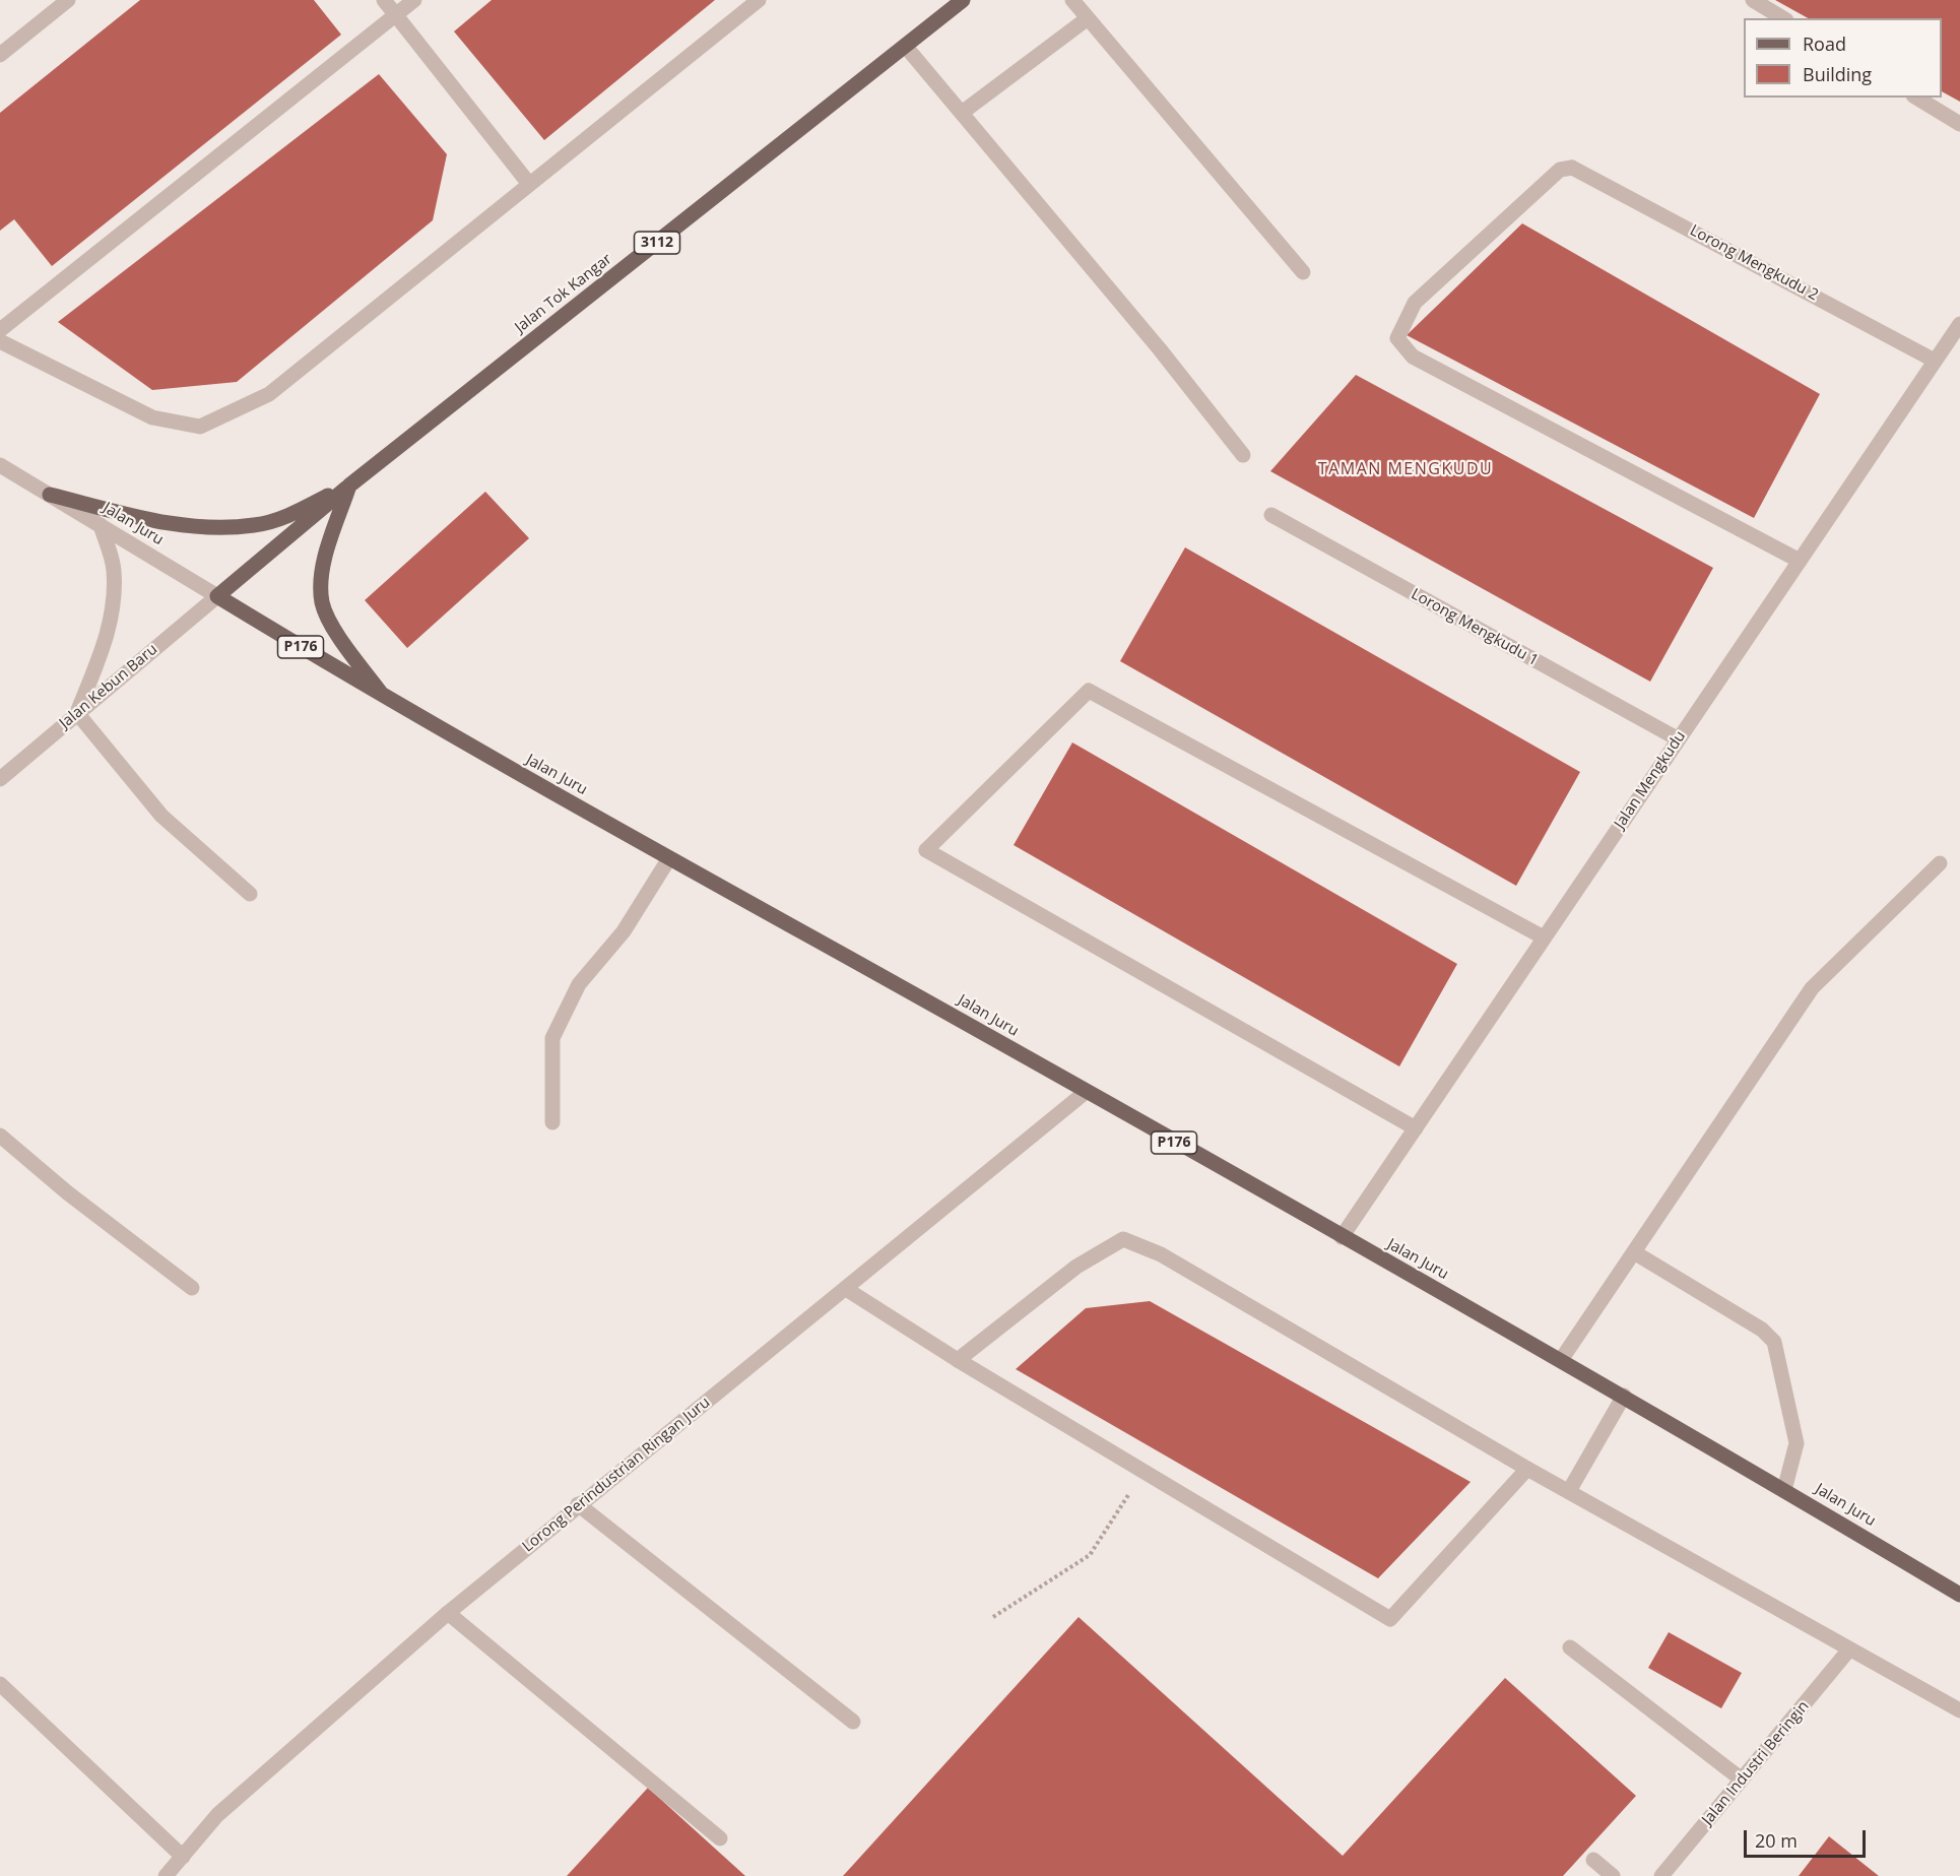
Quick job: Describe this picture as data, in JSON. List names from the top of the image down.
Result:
{
  "streets": {
    "main road": [
      "3112",
      "Jalan Tok Kangar",
      "Jalan Juru",
      "P176"
    ],
    "street": [
      "Lorong Mengkudu 2",
      "Lorong Mengkudu 1",
      "Jalan Kebun Baru",
      "Jalan Mengkudu",
      "Lorong Perindustrian Ringan Juru",
      "Jalan Industri Beringin"
    ]
  },
  "crossings": [
    ["Lorong Mengkudu 2", "Jalan Mengkudu"],
    ["Jalan Tok Kangar", "Jalan Juru"],
    ["Jalan Tok Kangar", "Jalan Kebun Baru"],
    ["Jalan Juru", "Jalan Kebun Baru"],
    ["Jalan Juru", "Jalan Mengkudu"],
    ["Jalan Juru", "Lorong Perindustrian Ringan Juru"],
    ["Lorong Mengkudu 1", "Jalan Mengkudu"]
  ],
  "districts": ["TAMAN MENGKUDU"],
  "legend": ["Road", "Building"],
  "scale_bar": "20 m"
}
